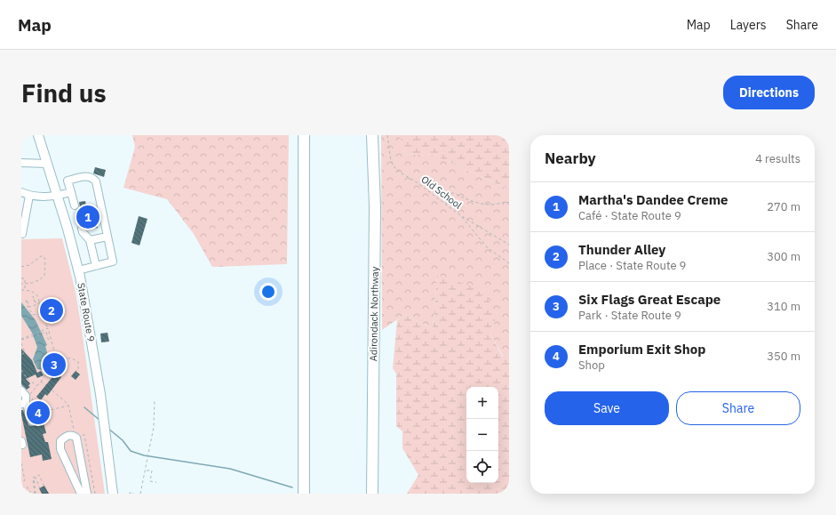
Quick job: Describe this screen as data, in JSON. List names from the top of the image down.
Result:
{
  "streets": {
    "highway": ["Adirondack Northway"],
    "main road": ["State Route 9"],
    "path": ["Old School"]
  },
  "page": {
    "header": "Map",
    "nav": ["Map", "Layers", "Share"],
    "buttons": [
      "Directions",
      ["Save", "Share"]
    ],
    "title": "Find us",
    "heading": ["Nearby", "4 results"],
    "list": [
      {
        "mark": "1",
        "name": "Martha's Dandee Creme",
        "note": "Café · State Route 9",
        "value": "270 m"
      },
      {
        "mark": "2",
        "name": "Thunder Alley",
        "note": "Place · State Route 9",
        "value": "300 m"
      },
      {
        "mark": "3",
        "name": "Six Flags Great Escape",
        "note": "Park · State Route 9",
        "value": "310 m"
      },
      {
        "mark": "4",
        "name": "Emporium Exit Shop",
        "note": "Shop",
        "value": "350 m"
      }
    ],
    "pins": [
      "1",
      "2",
      "3",
      "4"
    ],
    "map_buttons": ["+", "−"]
  }
}
